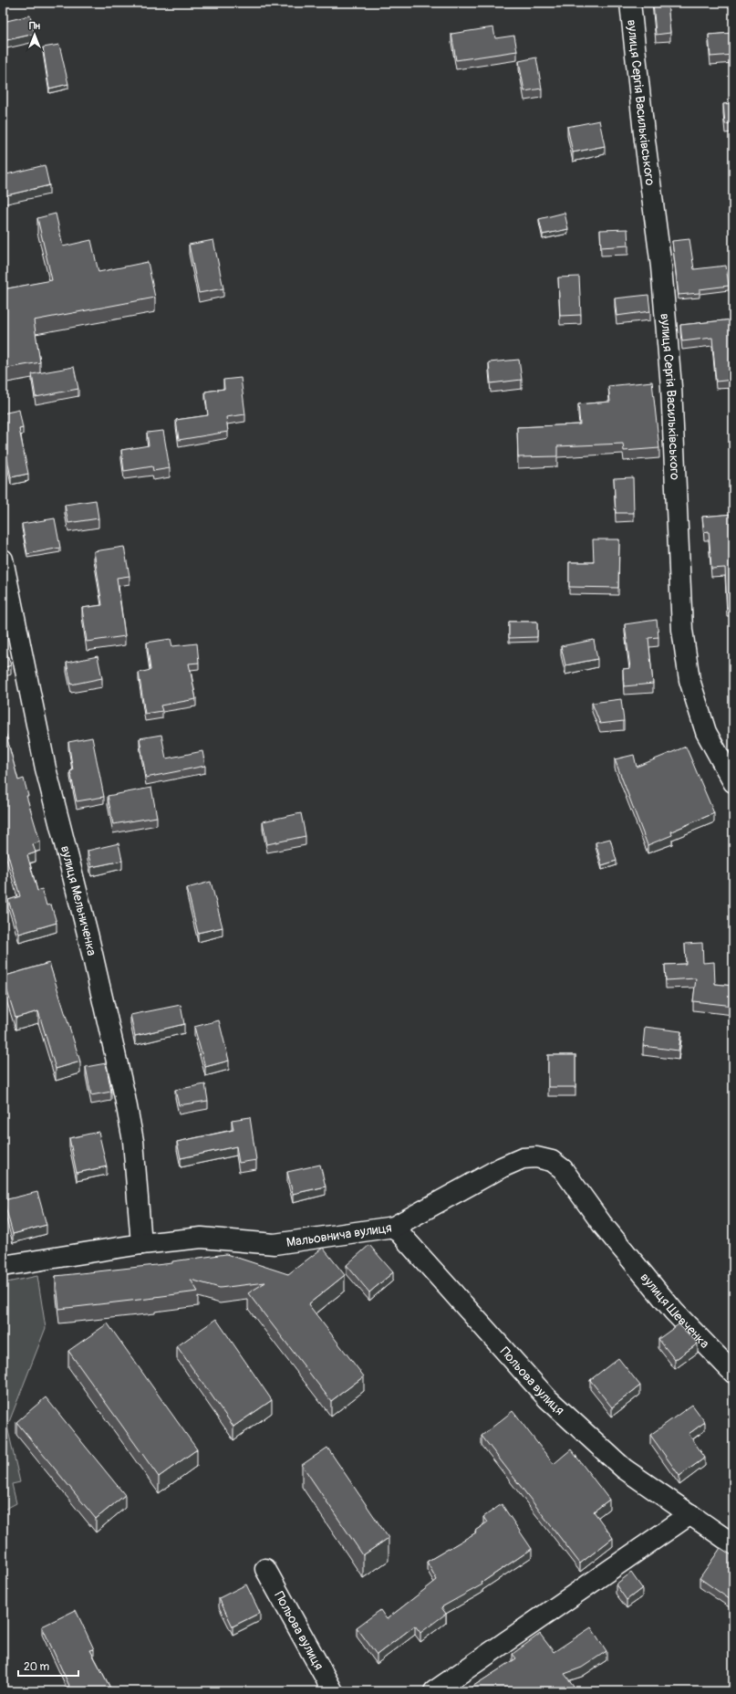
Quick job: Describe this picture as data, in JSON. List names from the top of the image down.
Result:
{
  "streets": {
    "street": [
      "вулиця Сергія Васильківського",
      "вулиця Мельниченка",
      "Мальовнича вулиця",
      "вулиця Шевченка",
      "Польова вулиця"
    ]
  },
  "crossings": [
    ["вулиця Мельниченка", "Мальовнича вулиця"],
    ["Мальовнича вулиця", "вулиця Шевченка"],
    ["Мальовнича вулиця", "Польова вулиця"]
  ],
  "scale_bar": "20 m",
  "north": "top"
}
